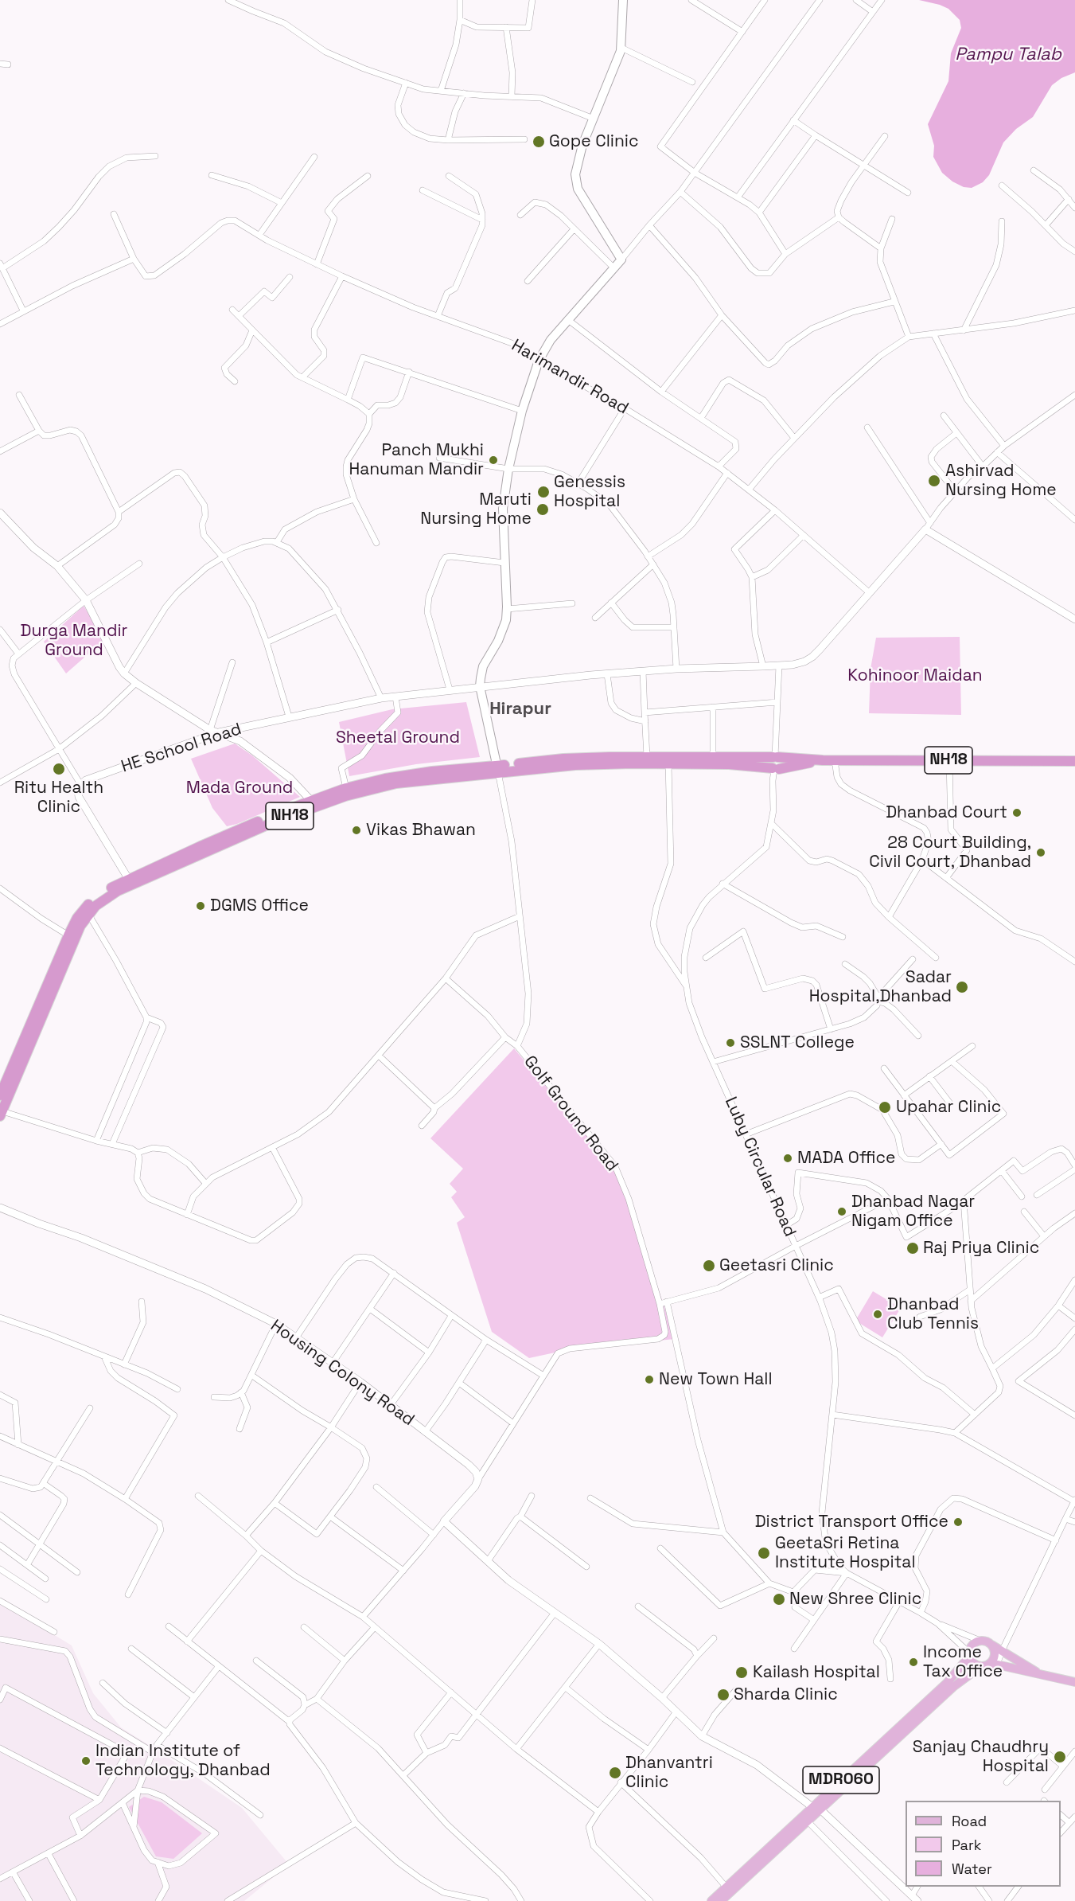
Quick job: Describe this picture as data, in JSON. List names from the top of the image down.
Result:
{
  "streets": {
    "highway": ["NH18"],
    "main road": ["MDR060"],
    "street": [
      "Harimandir Road",
      "HE School Road",
      "Golf Ground Road",
      "Luby Circular Road",
      "Housing Colony Road"
    ]
  },
  "crossings": [
    ["Harimandir Road", "HE School Road"],
    ["NH18", "Luby Circular Road"],
    ["Luby Circular Road", "MDR060"]
  ],
  "districts": ["Hirapur"],
  "water": ["Pampu Talab"],
  "parks": [
    "Durga Mandir Ground",
    "Kohinoor Maidan",
    "Sheetal Ground",
    "Mada Ground"
  ],
  "places": [
    "Gope Clinic",
    "Panch Mukhi Hanuman Mandir",
    "Ashirvad Nursing Home",
    "Genessis Hospital",
    "Maruti Nursing Home",
    "Ritu Health Clinic",
    "Dhanbad Court",
    "Vikas Bhawan",
    "28 Court Building, Civil Court, Dhanbad",
    "DGMS Office",
    "Sadar Hospital,Dhanbad",
    "SSLNT College",
    "Upahar Clinic",
    "MADA Office",
    "Dhanbad Nagar Nigam Office",
    "Raj Priya Clinic",
    "Geetasri Clinic",
    "Dhanbad Club Tennis",
    "New Town Hall",
    "District Transport Office",
    "GeetaSri Retina Institute Hospital",
    "New Shree Clinic",
    "Income Tax Office",
    "Kailash Hospital",
    "Sharda Clinic",
    "Sanjay Chaudhry Hospital",
    "Indian Institute of Technology, Dhanbad",
    "Dhanvantri Clinic"
  ],
  "legend": ["Road", "Park", "Water"]
}
